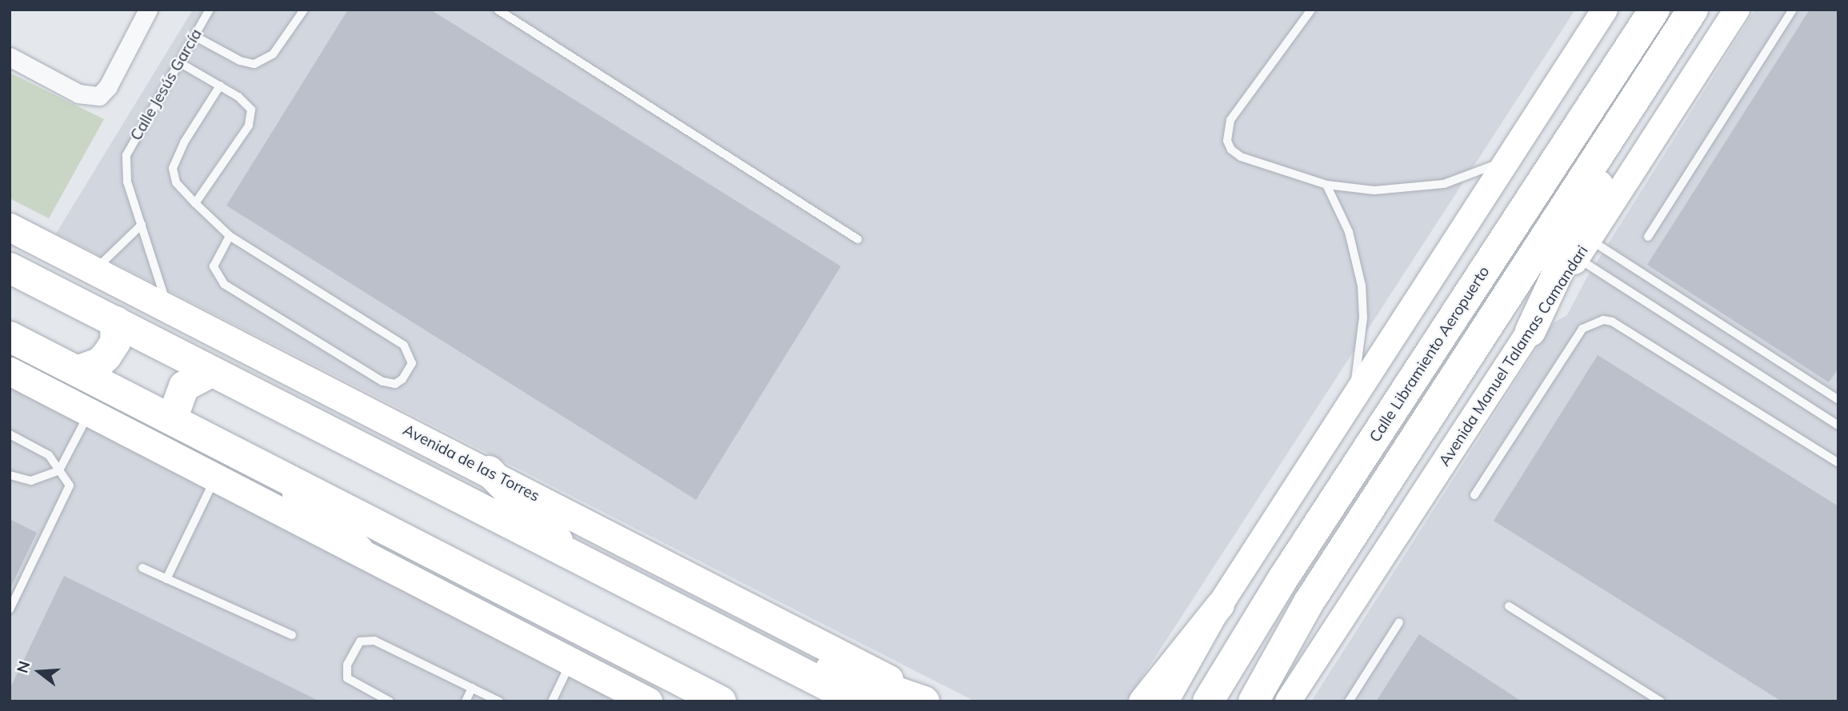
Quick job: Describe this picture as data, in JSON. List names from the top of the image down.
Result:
{
  "streets": {
    "highway": ["Calle Libramiento Aeropuerto"],
    "main road": ["Avenida Manuel Talamas Camandari", "Avenida de las Torres"],
    "lane": ["Calle Jesús García"]
  },
  "crossings": [
    ["Calle Jesús García", "Avenida de las Torres"]
  ],
  "north": "left"
}
